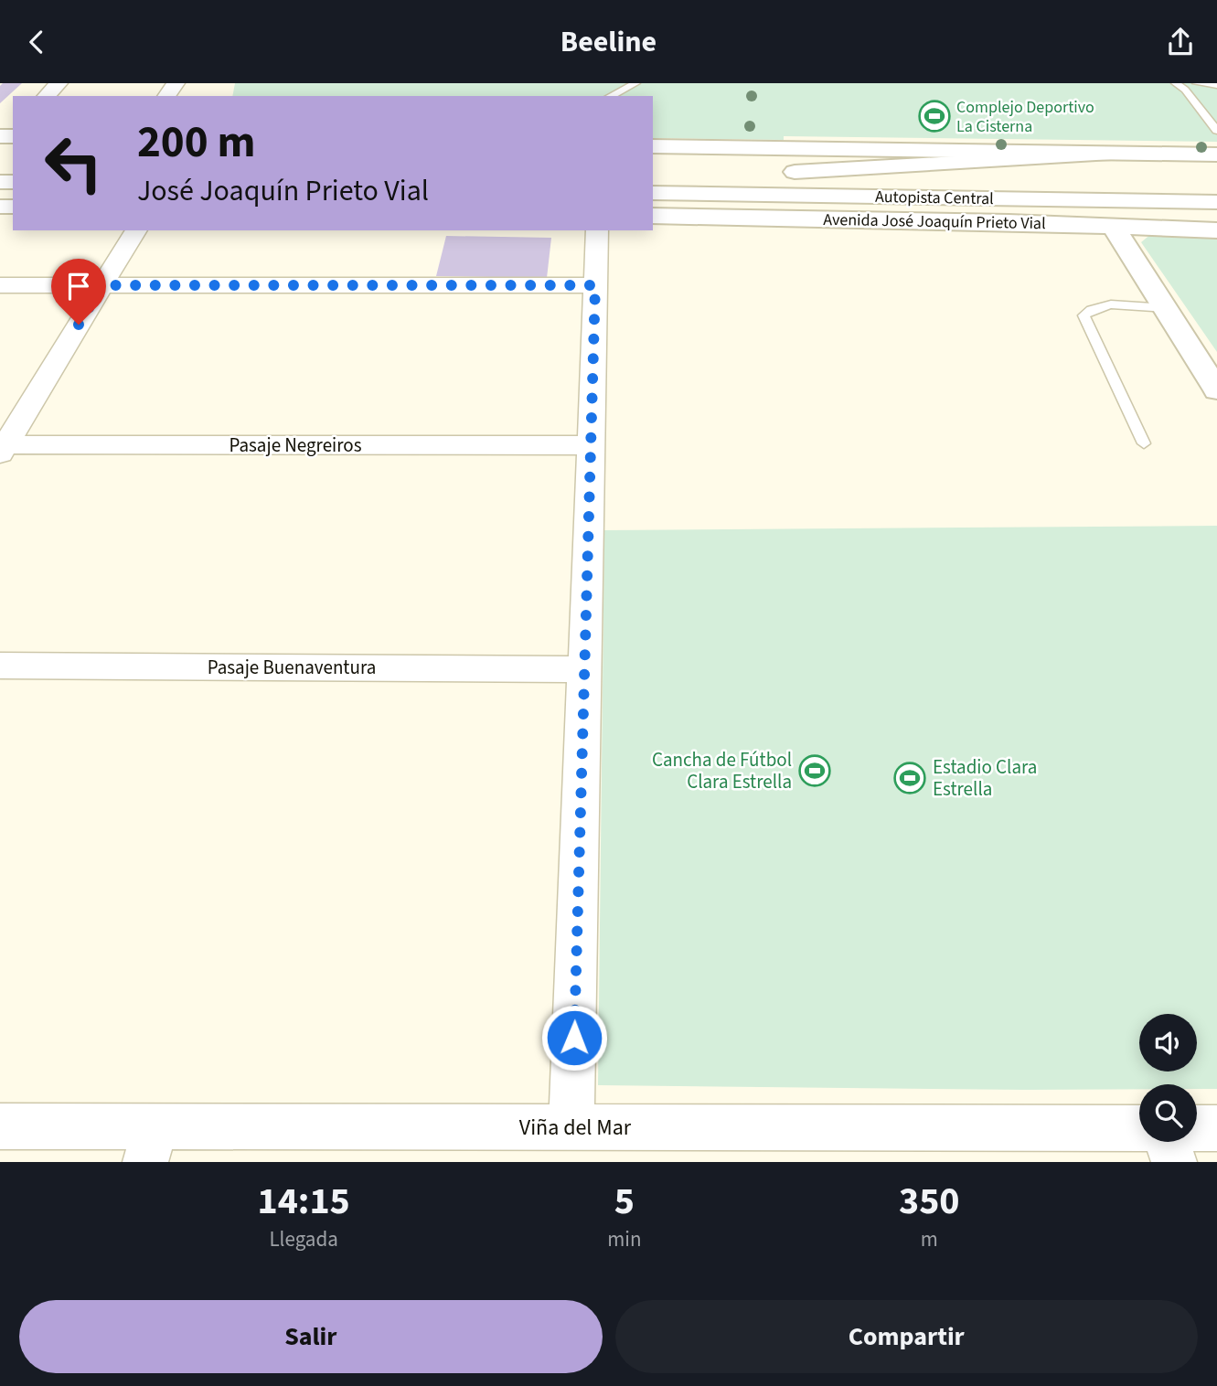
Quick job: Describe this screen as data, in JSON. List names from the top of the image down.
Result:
{
  "streets": {
    "main road": ["Autopista Central", "Avenida José Joaquín Prieto Vial"],
    "street": ["Pasaje Negreiros", "Pasaje Buenaventura", "Viña del Mar"]
  },
  "places": {
    "sports": ["Complejo Deportivo La Cisterna", "Cancha de Fútbol Clara Estrella", "Estadio Clara Estrella"]
  },
  "page": {
    "header": "Beeline",
    "turn": ["200 m", "José Joaquín Prieto Vial"],
    "eta": [
      "14:15",
      "Llegada",
      "5",
      "min",
      "350",
      "m"
    ],
    "buttons": ["Salir", "Compartir"]
  }
}
